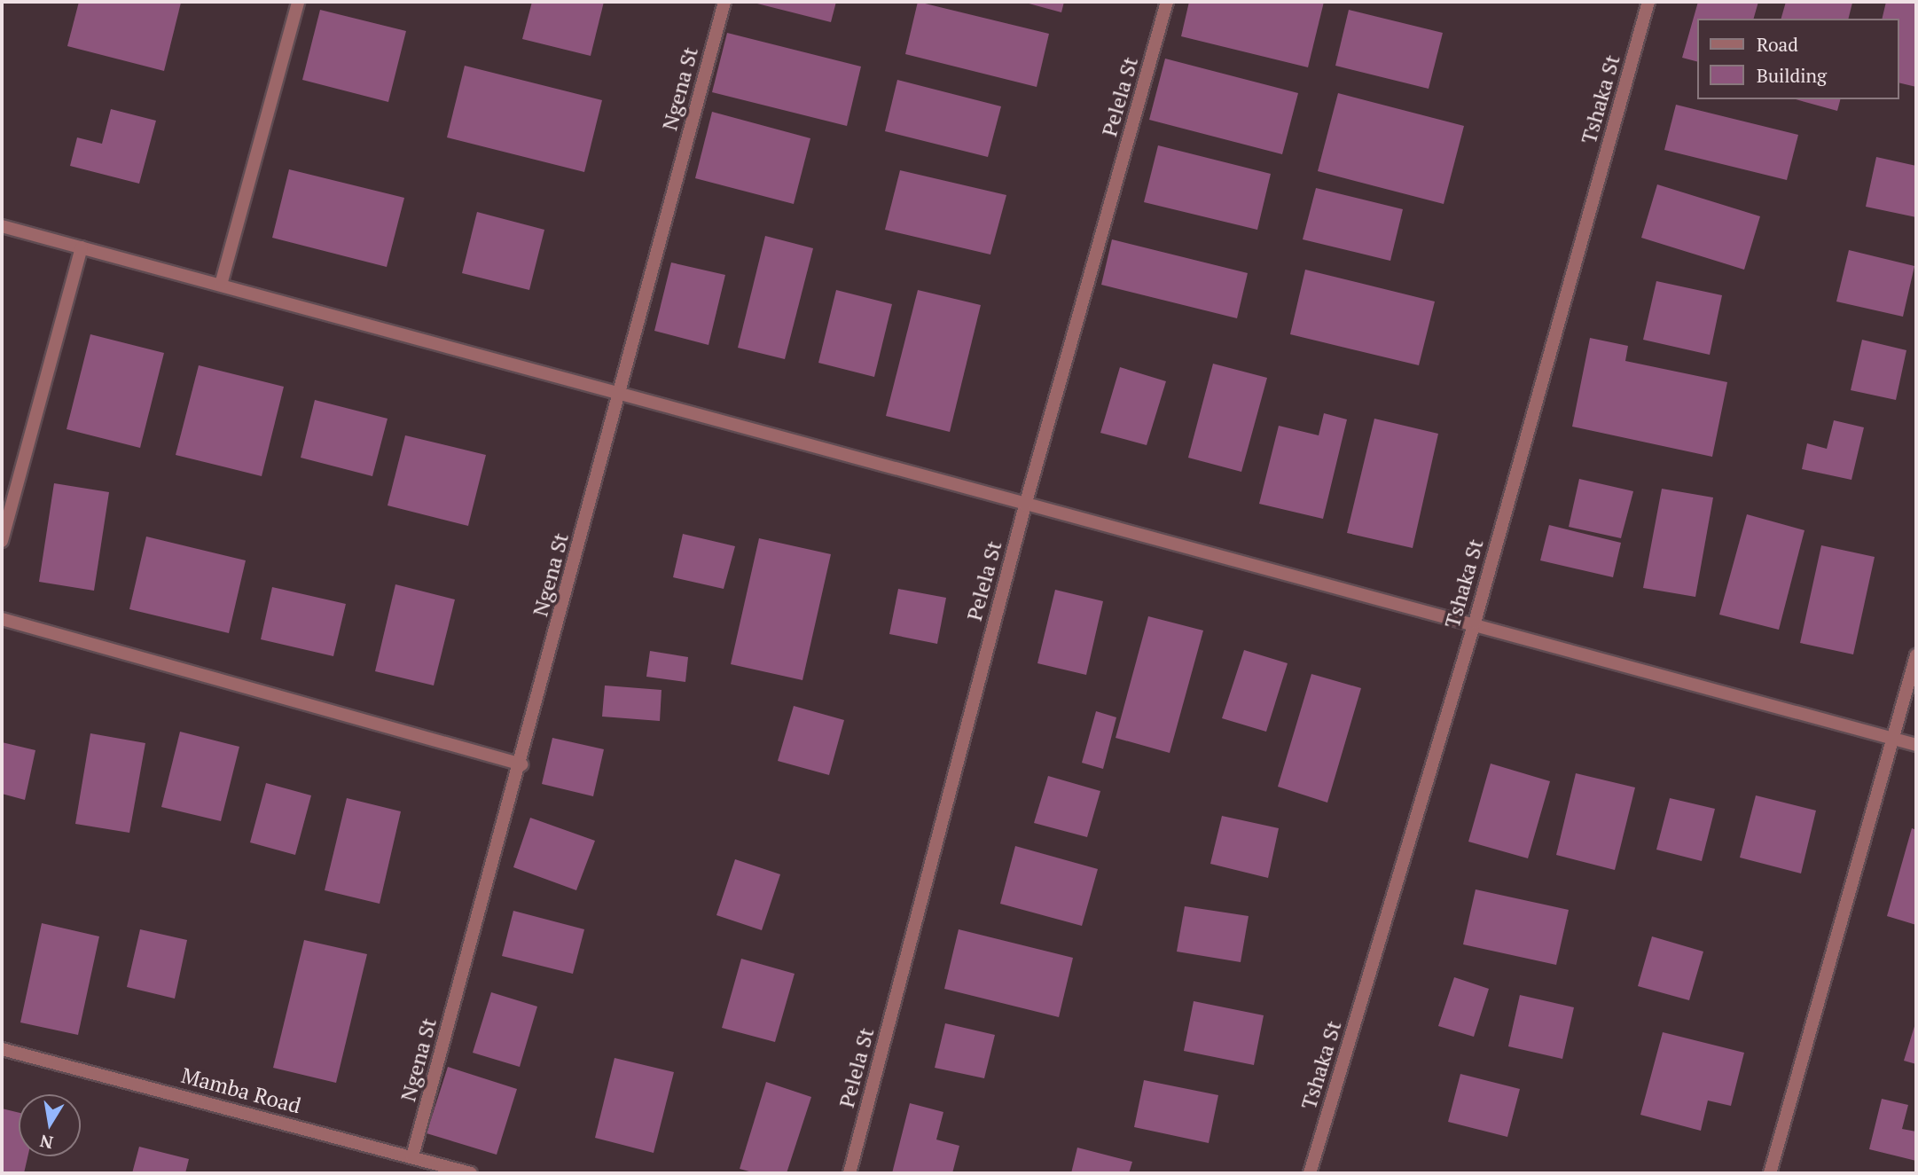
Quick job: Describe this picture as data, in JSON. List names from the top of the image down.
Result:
{
  "streets": {
    "street": [
      "Ngena St",
      "Pelela St",
      "Tshaka St",
      "Mamba Road"
    ]
  },
  "crossings": [
    ["Ngena St", "Mamba Road"]
  ],
  "legend": ["Road", "Building"],
  "north": "bottom"
}
